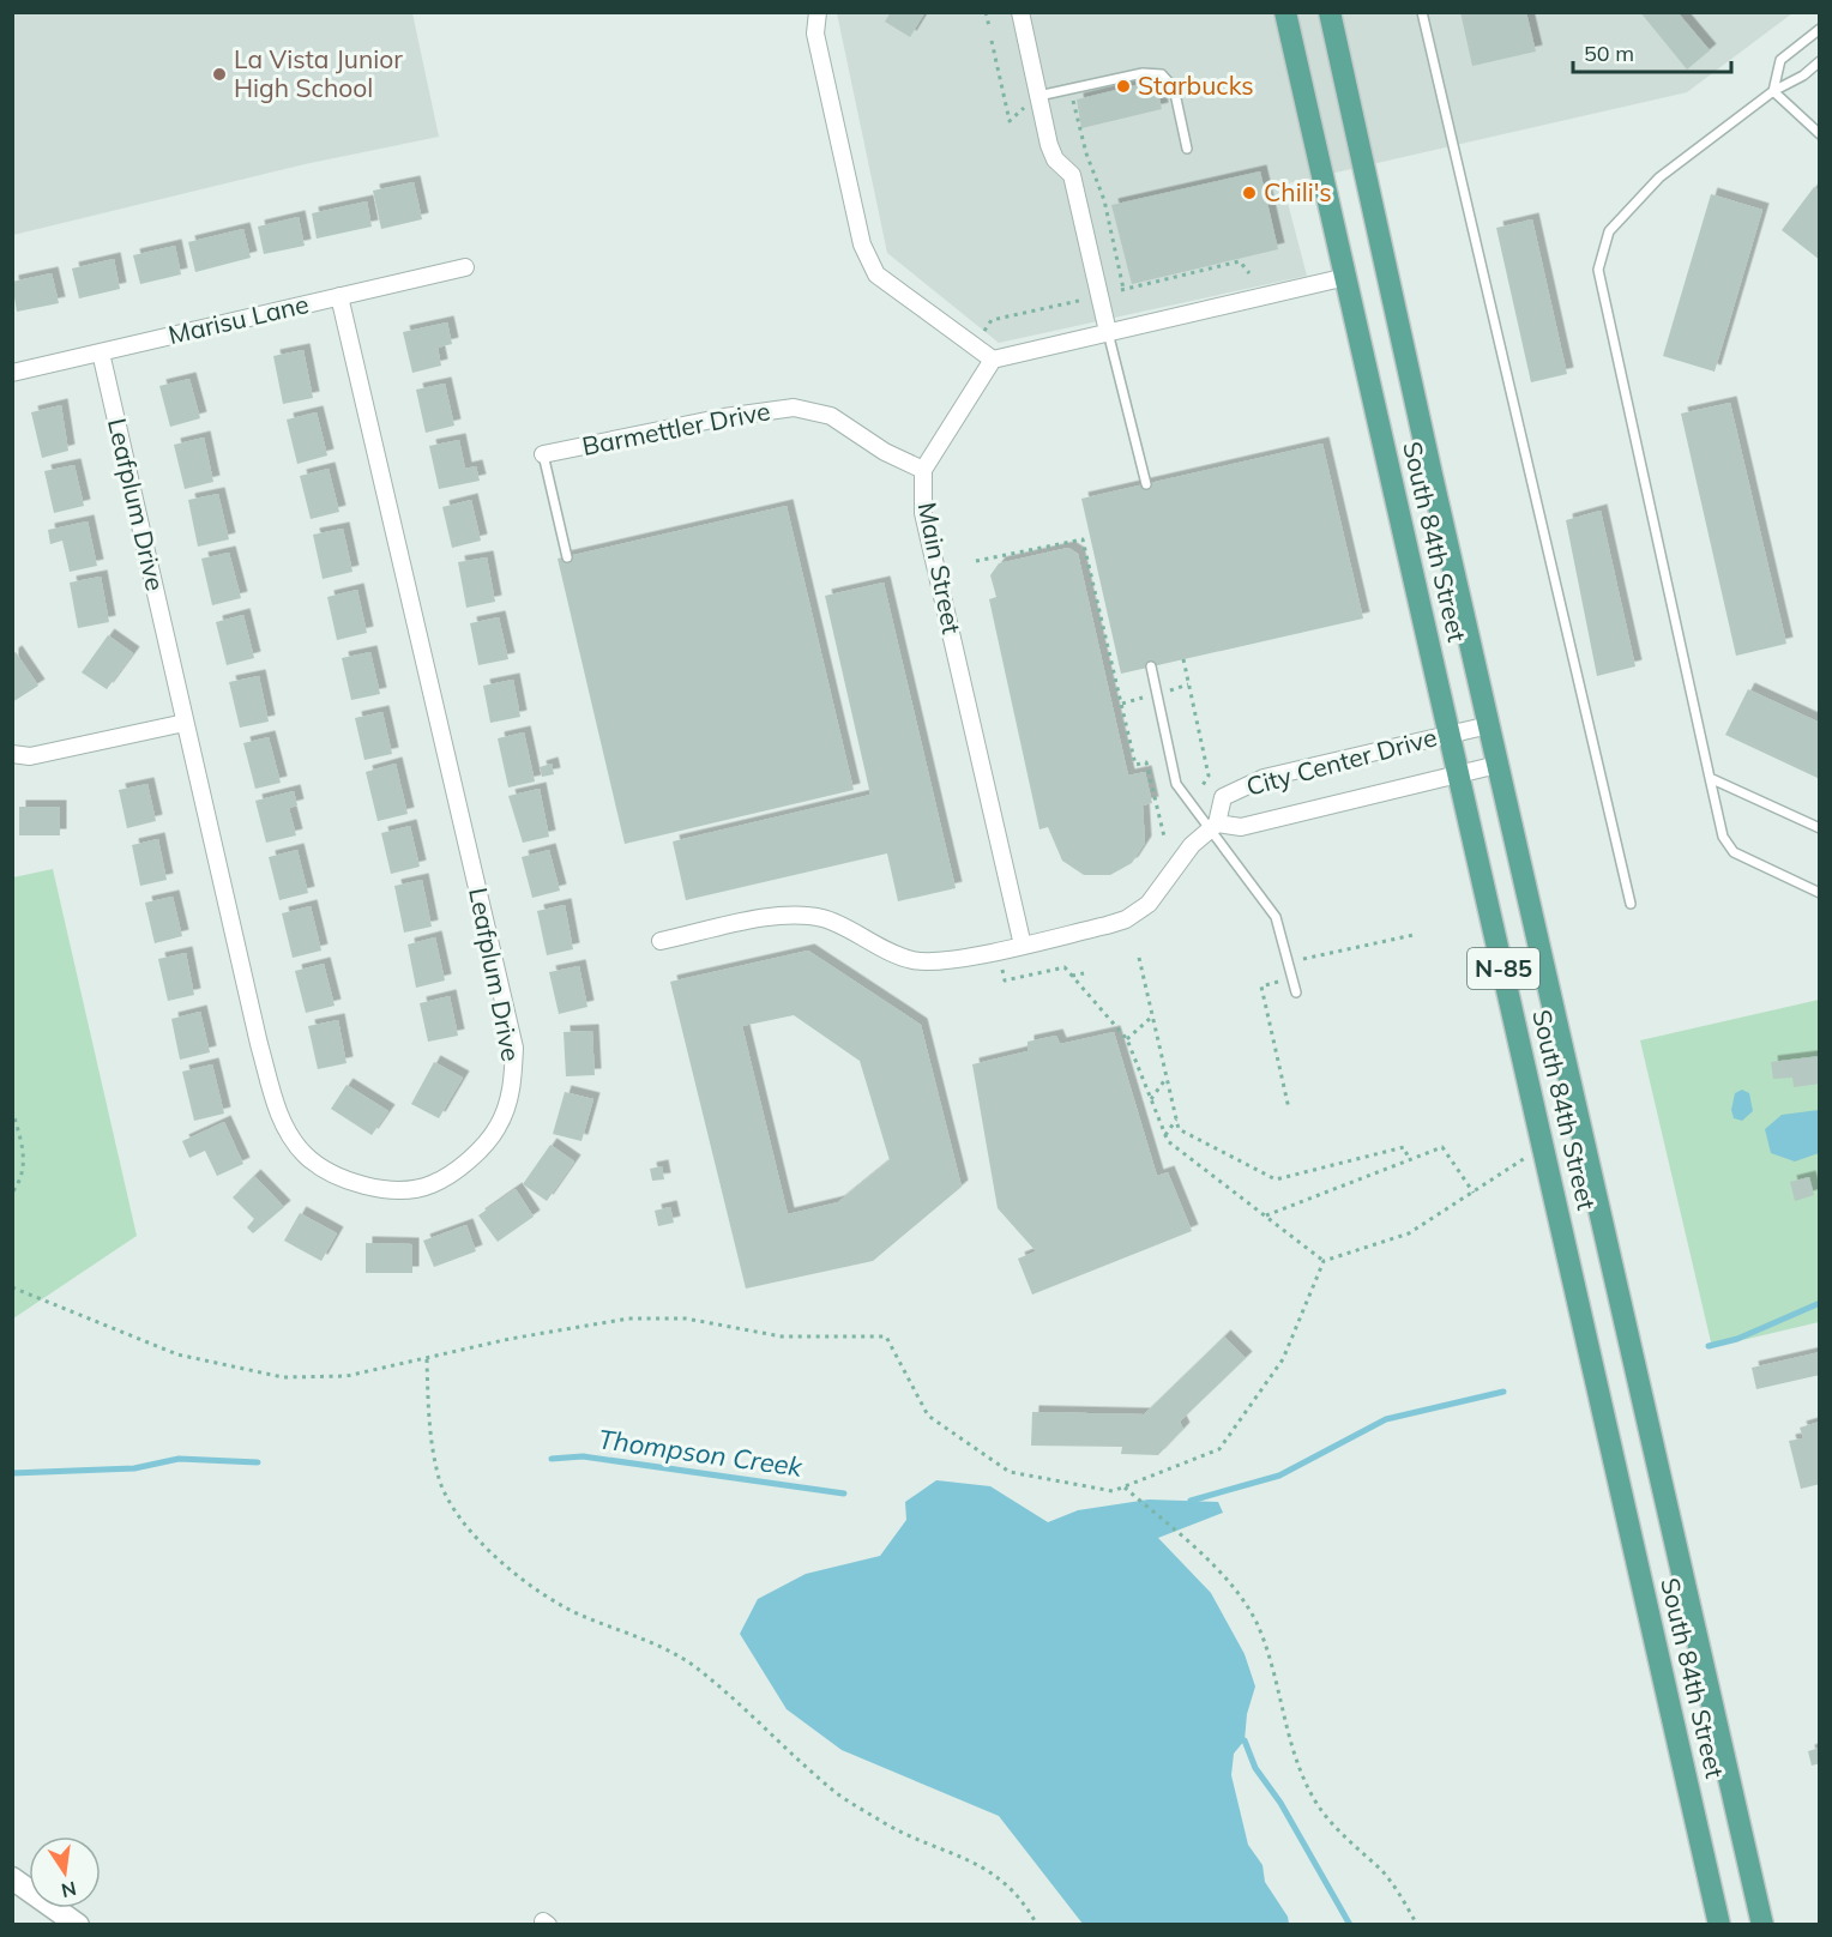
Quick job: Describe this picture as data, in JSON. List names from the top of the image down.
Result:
{
  "streets": {
    "main road": ["South 84th Street", "N-85"],
    "street": [
      "Marisu Lane",
      "Barmettler Drive",
      "Leafplum Drive",
      "Main Street",
      "City Center Drive"
    ]
  },
  "crossings": [
    ["Marisu Lane", "Leafplum Drive"],
    ["Barmettler Drive", "Main Street"],
    ["South 84th Street", "City Center Drive"],
    ["Main Street", "City Center Drive"]
  ],
  "water": ["Thompson Creek"],
  "places": ["La Vista Junior High School", "Starbucks", "Chili's"],
  "scale_bar": "50 m",
  "north": "bottom"
}
